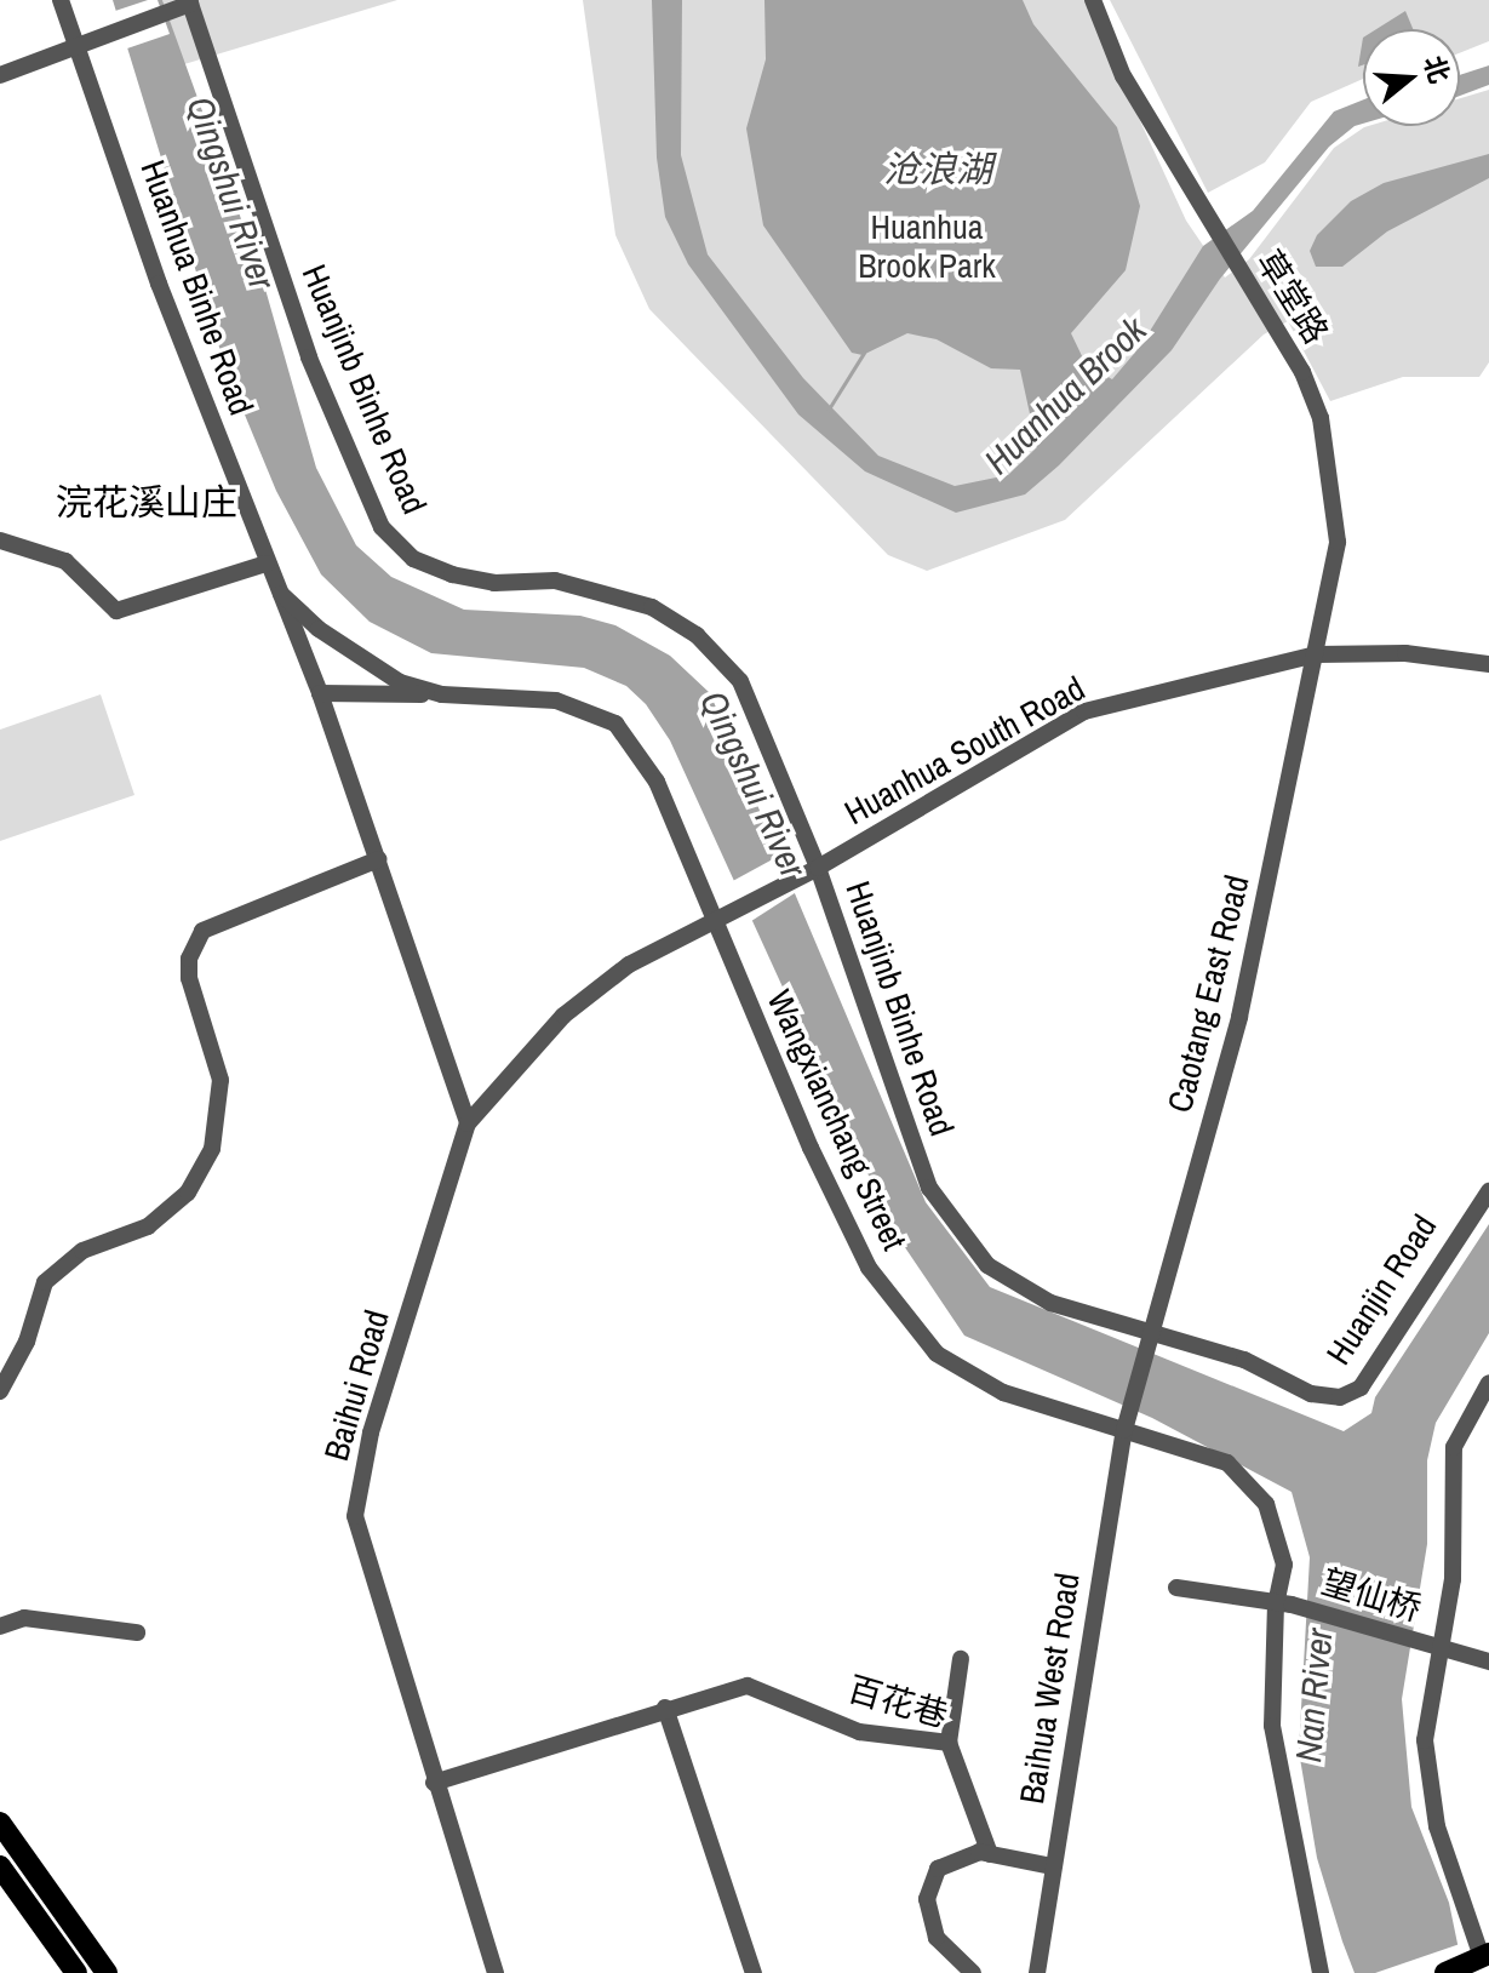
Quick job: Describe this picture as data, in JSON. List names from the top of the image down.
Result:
{
  "streets": {
    "street": [
      "Huanhua Binhe Road",
      "草堂路",
      "Huanjinb Binhe Road",
      "Huanhua South Road",
      "Caotang East Road",
      "Wangxianchang Street",
      "Huanjin Road",
      "Baihui Road",
      "望仙桥",
      "Baihua West Road",
      "百花巷"
    ]
  },
  "crossings": [
    ["Huanhua Binhe Road", "Huanhua South Road"],
    ["Huanhua Binhe Road", "Wangxianchang Street"],
    ["Huanhua Binhe Road", "Baihui Road"],
    ["草堂路", "Huanhua South Road"],
    ["草堂路", "Caotang East Road"],
    ["Huanjinb Binhe Road", "Huanhua South Road"],
    ["Huanjinb Binhe Road", "Caotang East Road"],
    ["Huanjinb Binhe Road", "Huanjin Road"],
    ["Huanhua South Road", "Caotang East Road"],
    ["Huanhua South Road", "Wangxianchang Street"],
    ["Huanhua South Road", "Baihui Road"],
    ["Caotang East Road", "Wangxianchang Street"],
    ["Caotang East Road", "Huanjin Road"],
    ["Caotang East Road", "Baihua West Road"],
    ["Wangxianchang Street", "Baihui Road"],
    ["Wangxianchang Street", "望仙桥"],
    ["Wangxianchang Street", "Baihua West Road"],
    ["Baihui Road", "百花巷"]
  ],
  "districts": ["浣花溪山庄"],
  "water": [
    "沧浪湖",
    "Qingshui River",
    "Huanhua Brook",
    "Nan River"
  ],
  "parks": ["Huanhua Brook Park"],
  "north": "right"
}
